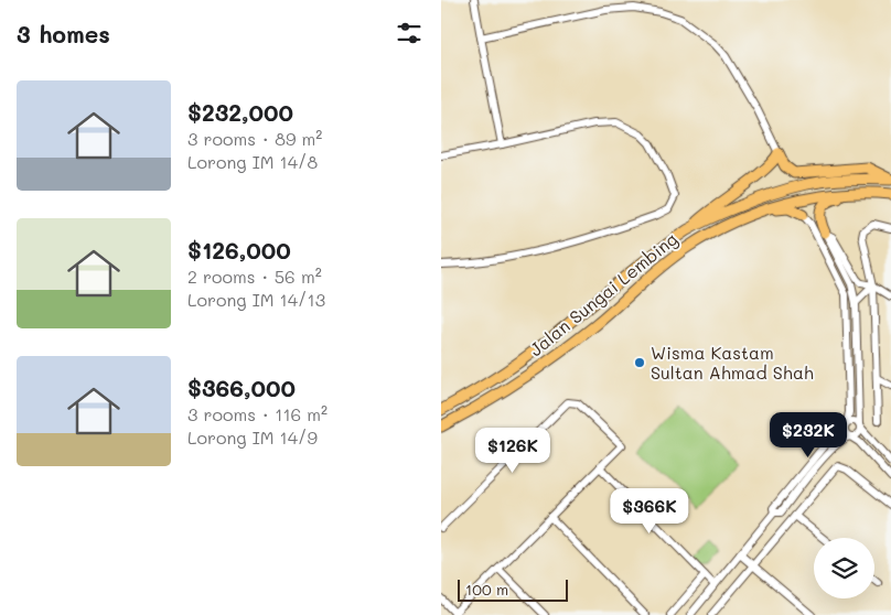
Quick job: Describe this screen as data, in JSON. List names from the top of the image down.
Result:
{
  "streets": {
    "main road": ["Jalan Sungai Lembing"]
  },
  "places": ["Wisma Kastam Sultan Ahmad Shah"],
  "scale_bar": "100 m",
  "page": {
    "heading": "3 homes",
    "list": [
      {
        "name": "$232,000",
        "note": "3 rooms · 89 m² · Lorong IM 14/8"
      },
      {
        "name": "$126,000",
        "note": "2 rooms · 56 m² · Lorong IM 14/13"
      },
      {
        "name": "$366,000",
        "note": "3 rooms · 116 m² · Lorong IM 14/9"
      }
    ],
    "price": ["$232K", "$126K", "$366K"],
    "scale": "100 m"
  }
}
